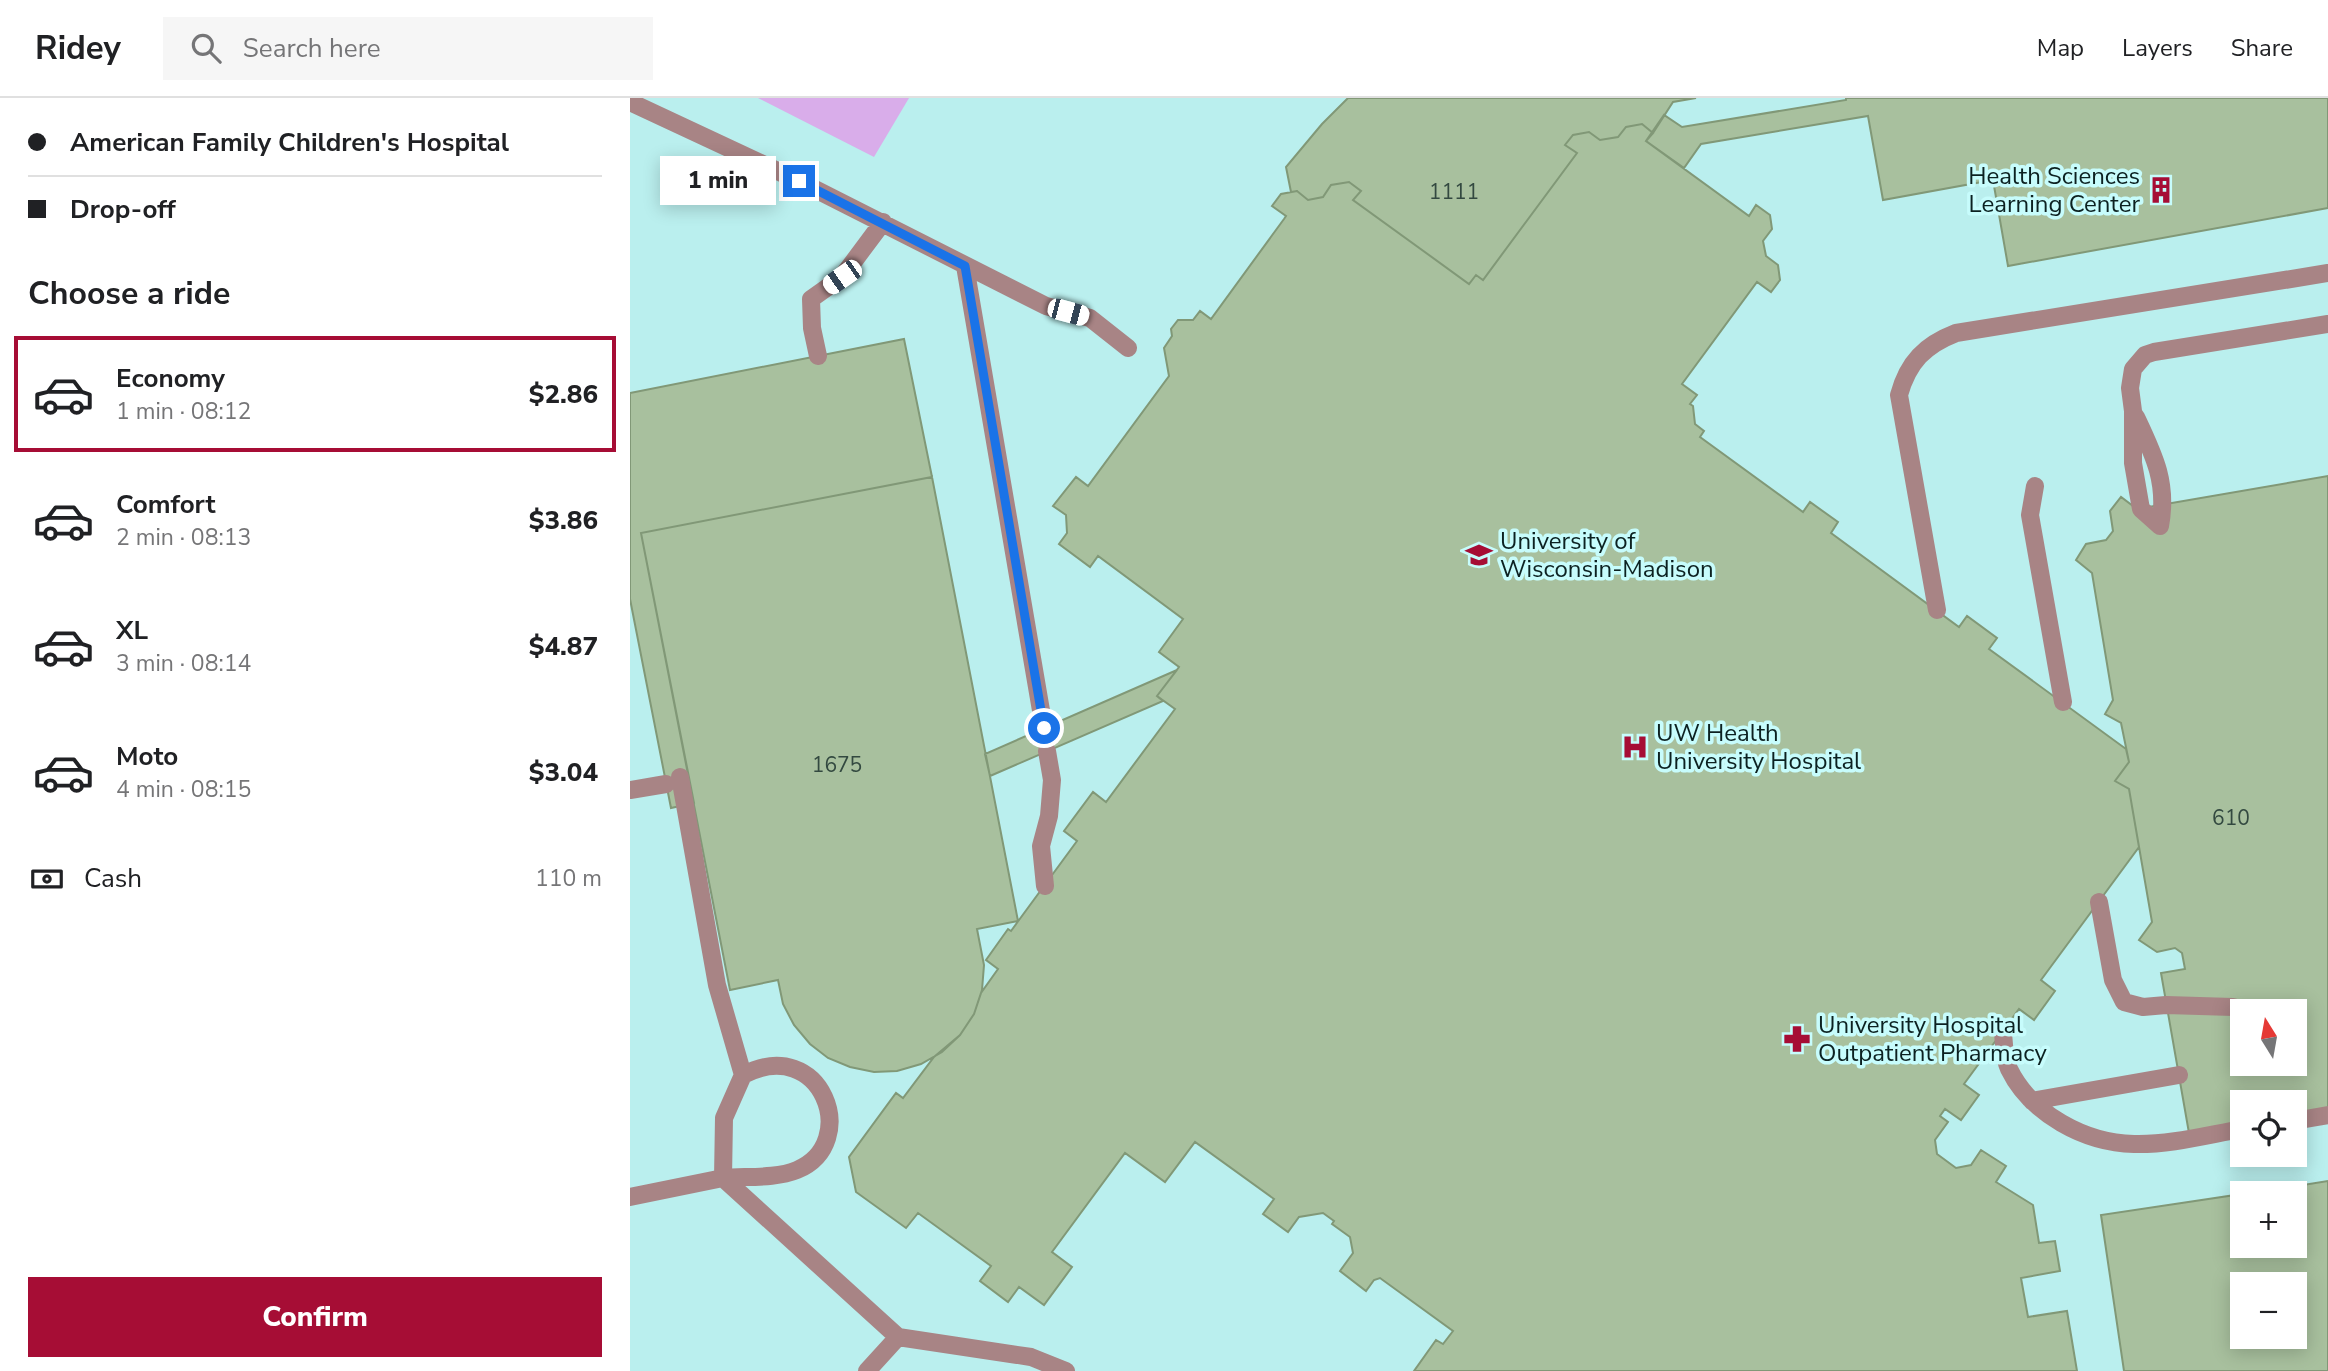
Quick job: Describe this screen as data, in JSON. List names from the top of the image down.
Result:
{
  "places": {
    "building": ["Health Sciences Learning Center"],
    "school or university": ["University of Wisconsin-Madison"],
    "hospital": ["UW Health University Hospital"],
    "pharmacy": ["University Hospital Outpatient Pharmacy"]
  },
  "house_numbers": ["1111", "1675", "610"],
  "north": "top",
  "page": {
    "header": "Ridey",
    "search": "Search here",
    "nav": ["Map", "Layers", "Share"],
    "banner": ["American Family Children's Hospital", "Drop-off"],
    "bubble": "1 min",
    "heading": "Choose a ride",
    "list": [
      {
        "name": "Economy",
        "note": "1 min · 08:12",
        "value": "$2.86"
      },
      {
        "name": "Comfort",
        "note": "2 min · 08:13",
        "value": "$3.86"
      },
      {
        "name": "XL",
        "note": "3 min · 08:14",
        "value": "$4.87"
      },
      {
        "name": "Moto",
        "note": "4 min · 08:15",
        "value": "$3.04"
      }
    ],
    "pay": ["Cash", "110 m"],
    "map_buttons": ["+", "−"],
    "buttons": "Confirm"
  }
}
